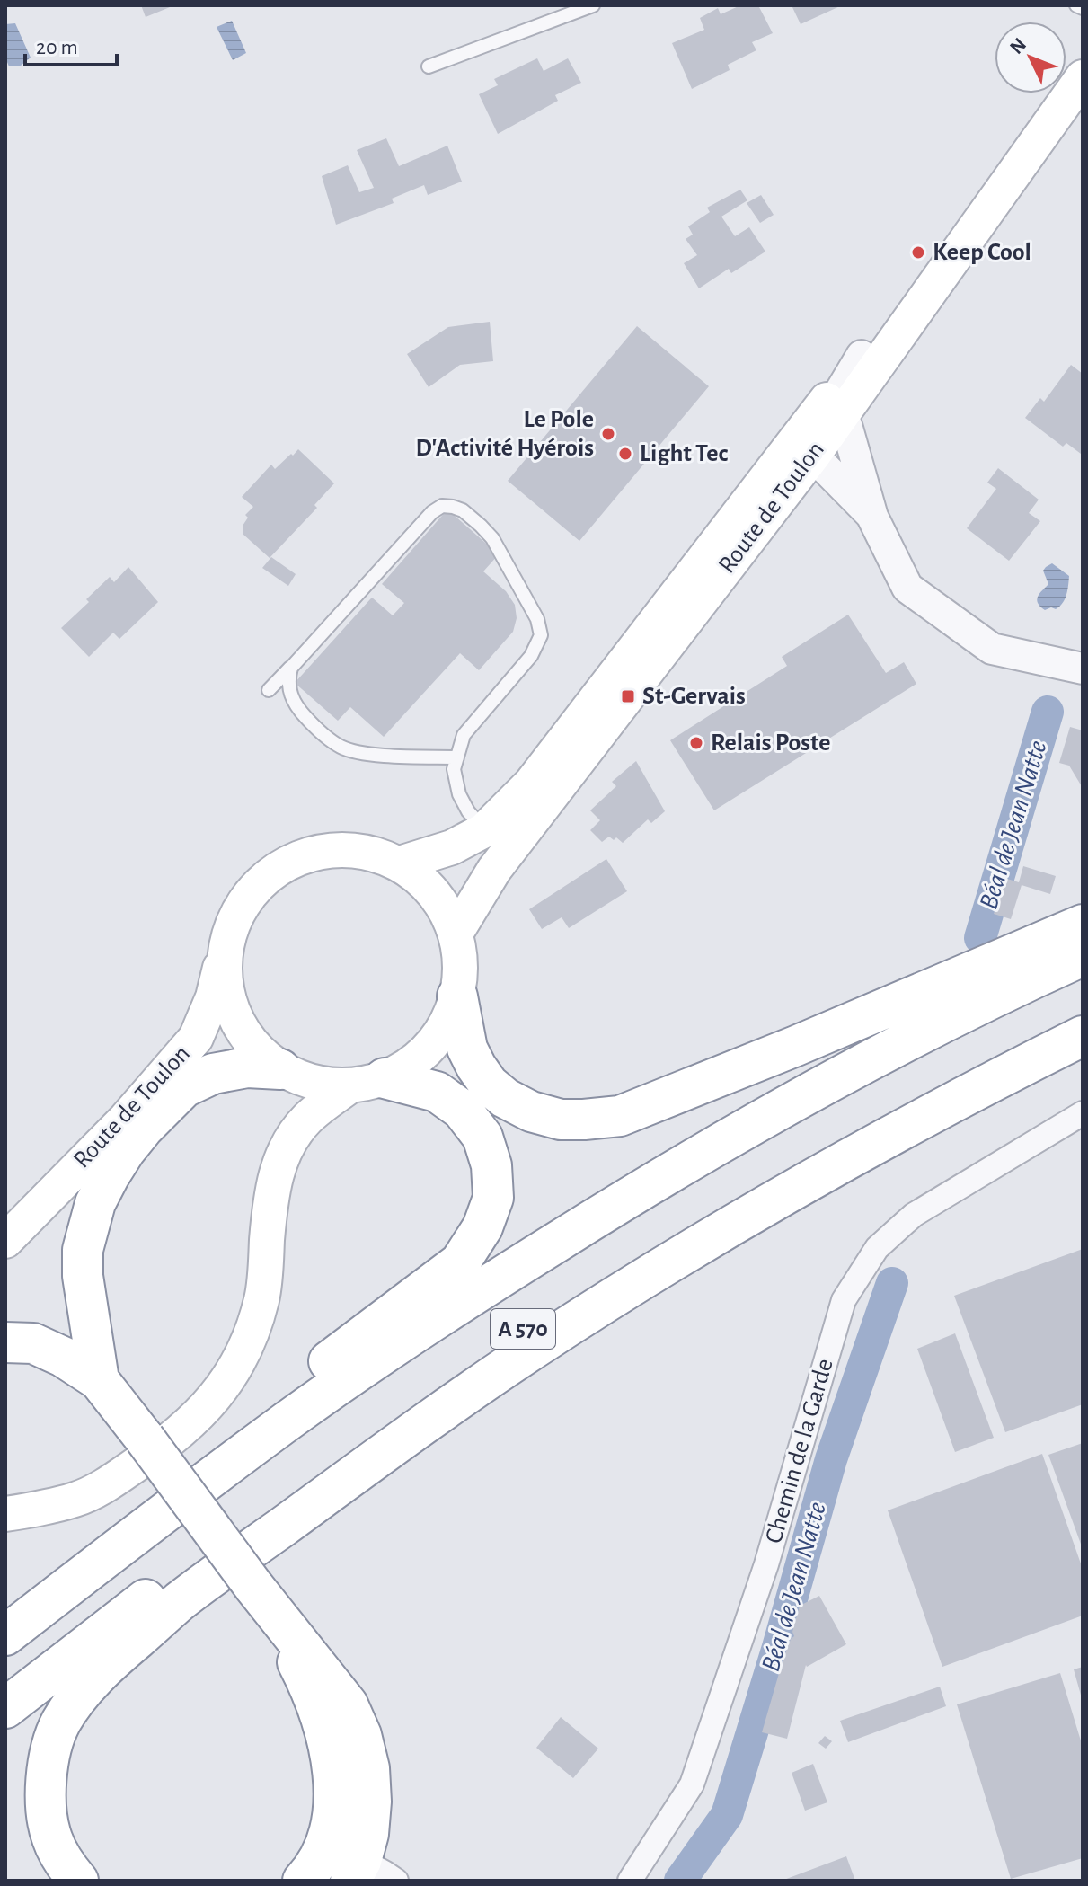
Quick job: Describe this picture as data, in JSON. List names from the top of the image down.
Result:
{
  "streets": {
    "highway": ["A 570"],
    "main road": ["Route de Toulon"],
    "street": ["Chemin de la Garde"]
  },
  "water": ["Béal de Jean Natte"],
  "places": {
    "other": [
      "Keep Cool",
      "Le Pole D'Activité Hyérois",
      "Light Tec",
      "Relais Poste"
    ],
    "transit": ["St-Gervais"]
  },
  "scale_bar": "20 m",
  "north": "top left"
}
